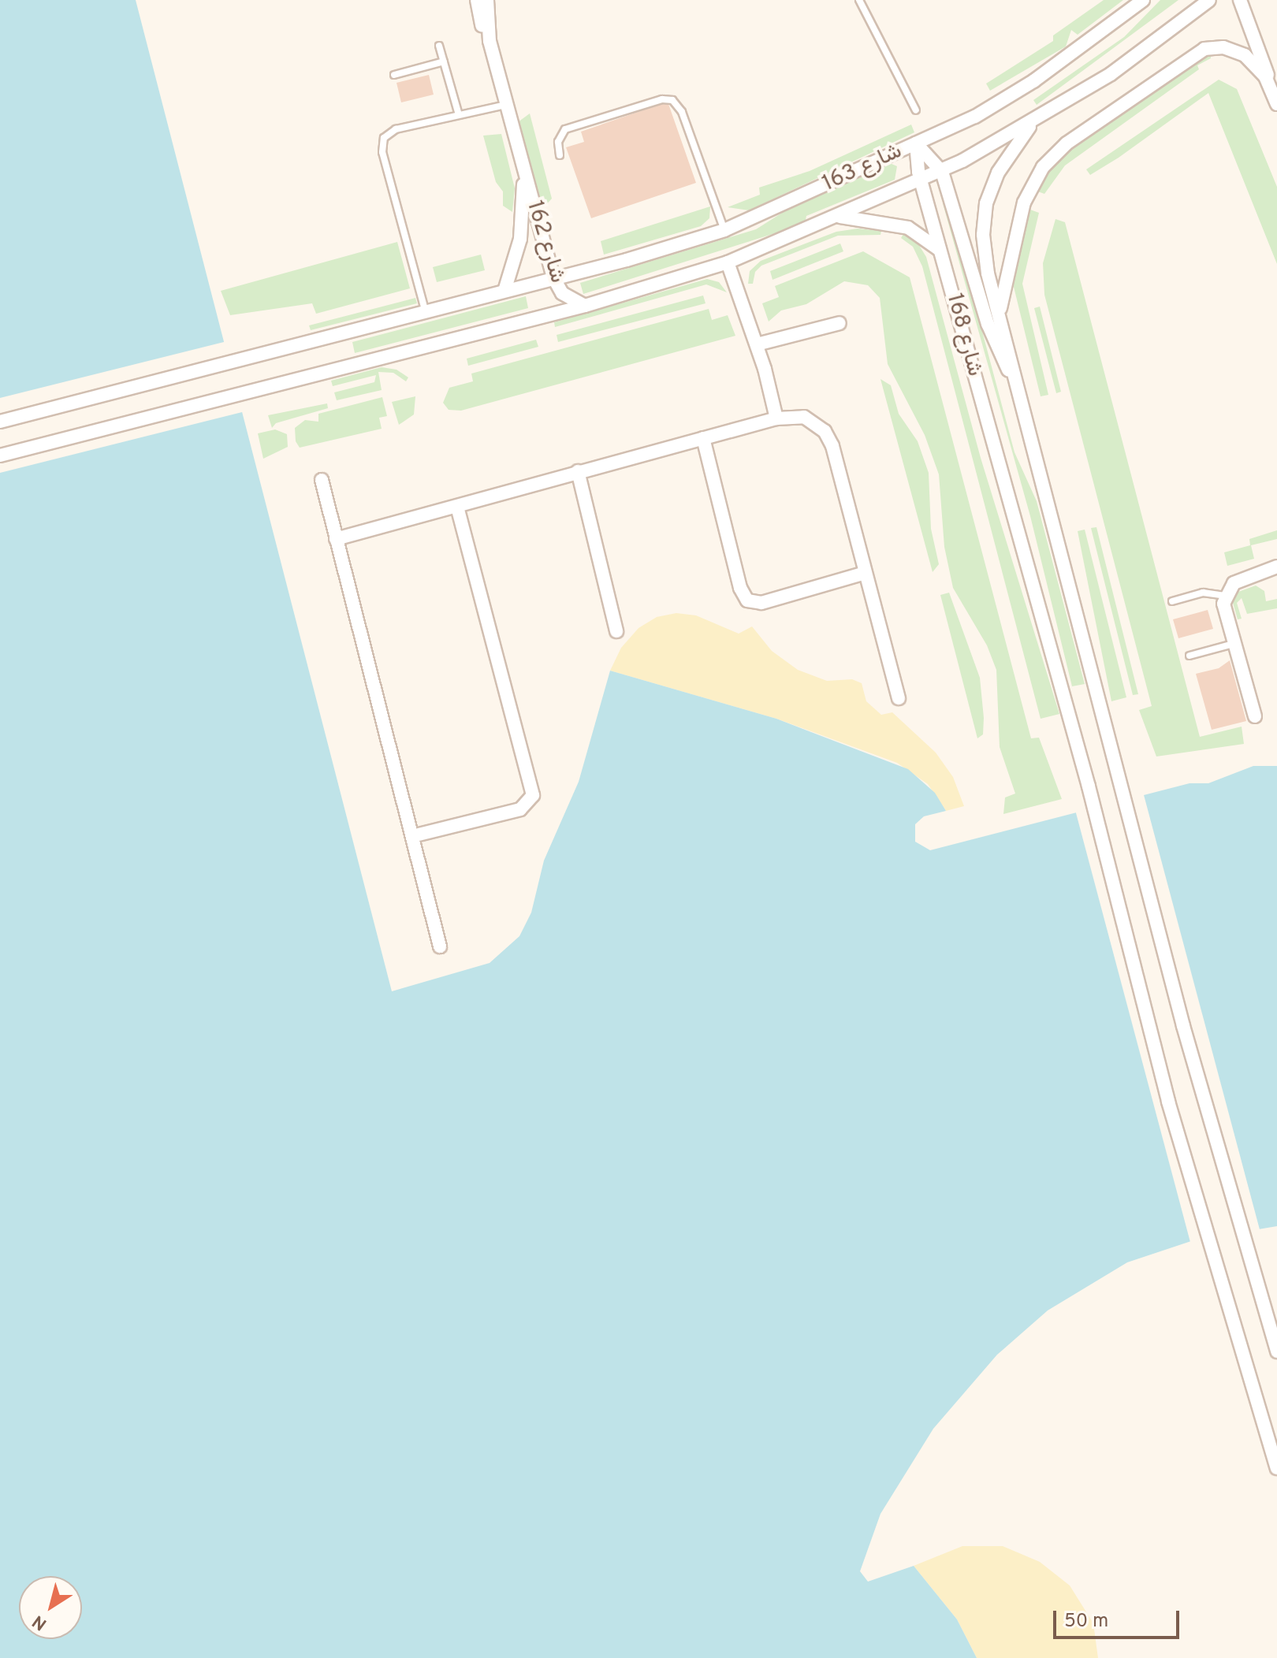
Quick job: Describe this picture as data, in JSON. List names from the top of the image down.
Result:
{
  "streets": {
    "street": ["شارع 163", "شارع 162", "شارع 168"]
  },
  "crossings": [
    ["شارع 163", "شارع 162"],
    ["شارع 163", "شارع 168"]
  ],
  "scale_bar": "50 m",
  "north": "bottom left"
}
